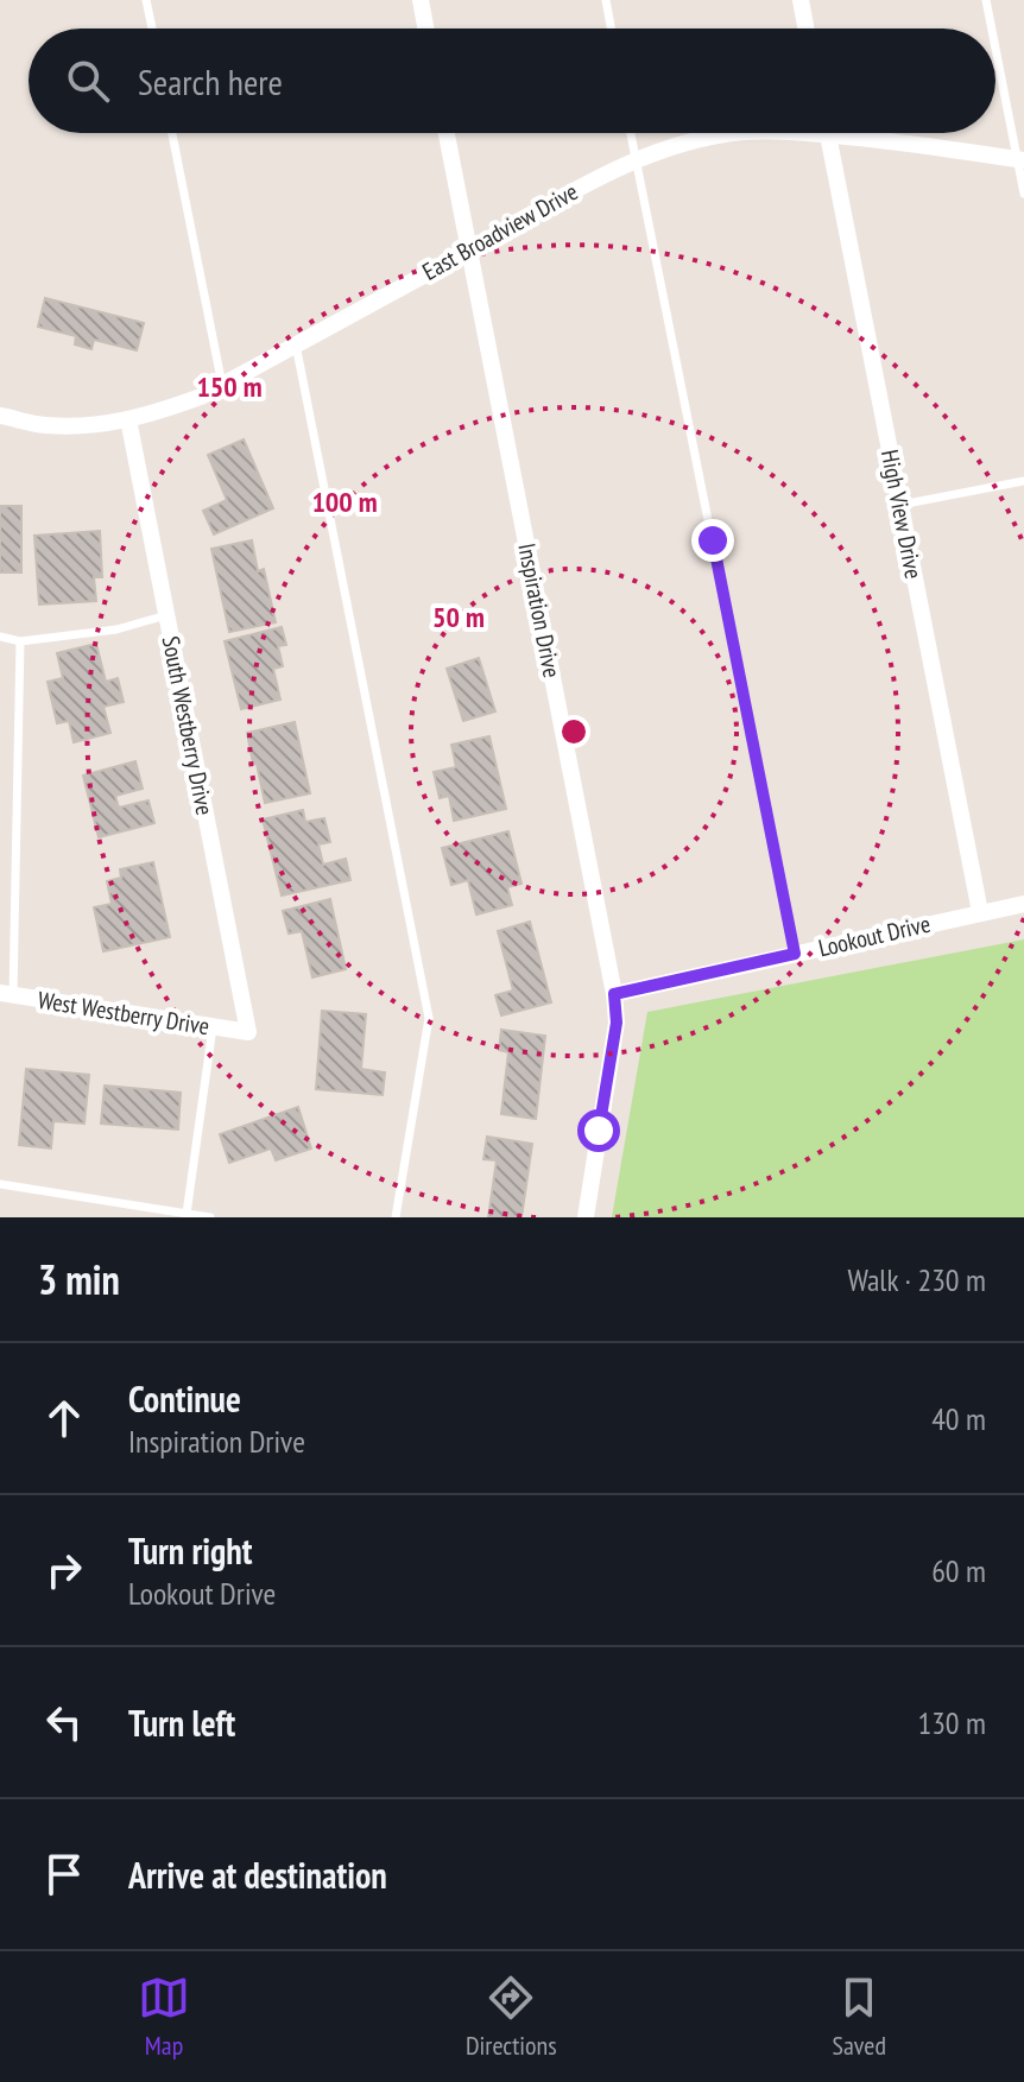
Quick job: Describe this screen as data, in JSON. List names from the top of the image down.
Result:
{
  "streets": {
    "street": [
      "East Broadview Drive",
      "High View Drive",
      "Inspiration Drive",
      "South Westberry Drive",
      "Lookout Drive",
      "West Westberry Drive"
    ]
  },
  "crossings": [
    ["East Broadview Drive", "Inspiration Drive"],
    ["East Broadview Drive", "South Westberry Drive"],
    ["High View Drive", "Lookout Drive"],
    ["Inspiration Drive", "Lookout Drive"],
    ["South Westberry Drive", "West Westberry Drive"]
  ],
  "page": {
    "search": "Search here",
    "heading": ["3 min", "Walk · 230 m"],
    "list": [
      ["Continue", "Inspiration Drive", "40 m"],
      ["Turn right", "Lookout Drive", "60 m"],
      ["Turn left", "130 m"],
      "Arrive at destination"
    ],
    "nav": ["Map", "Directions", "Saved"]
  },
  "rings": ["150 m", "100 m", "50 m"]
}
